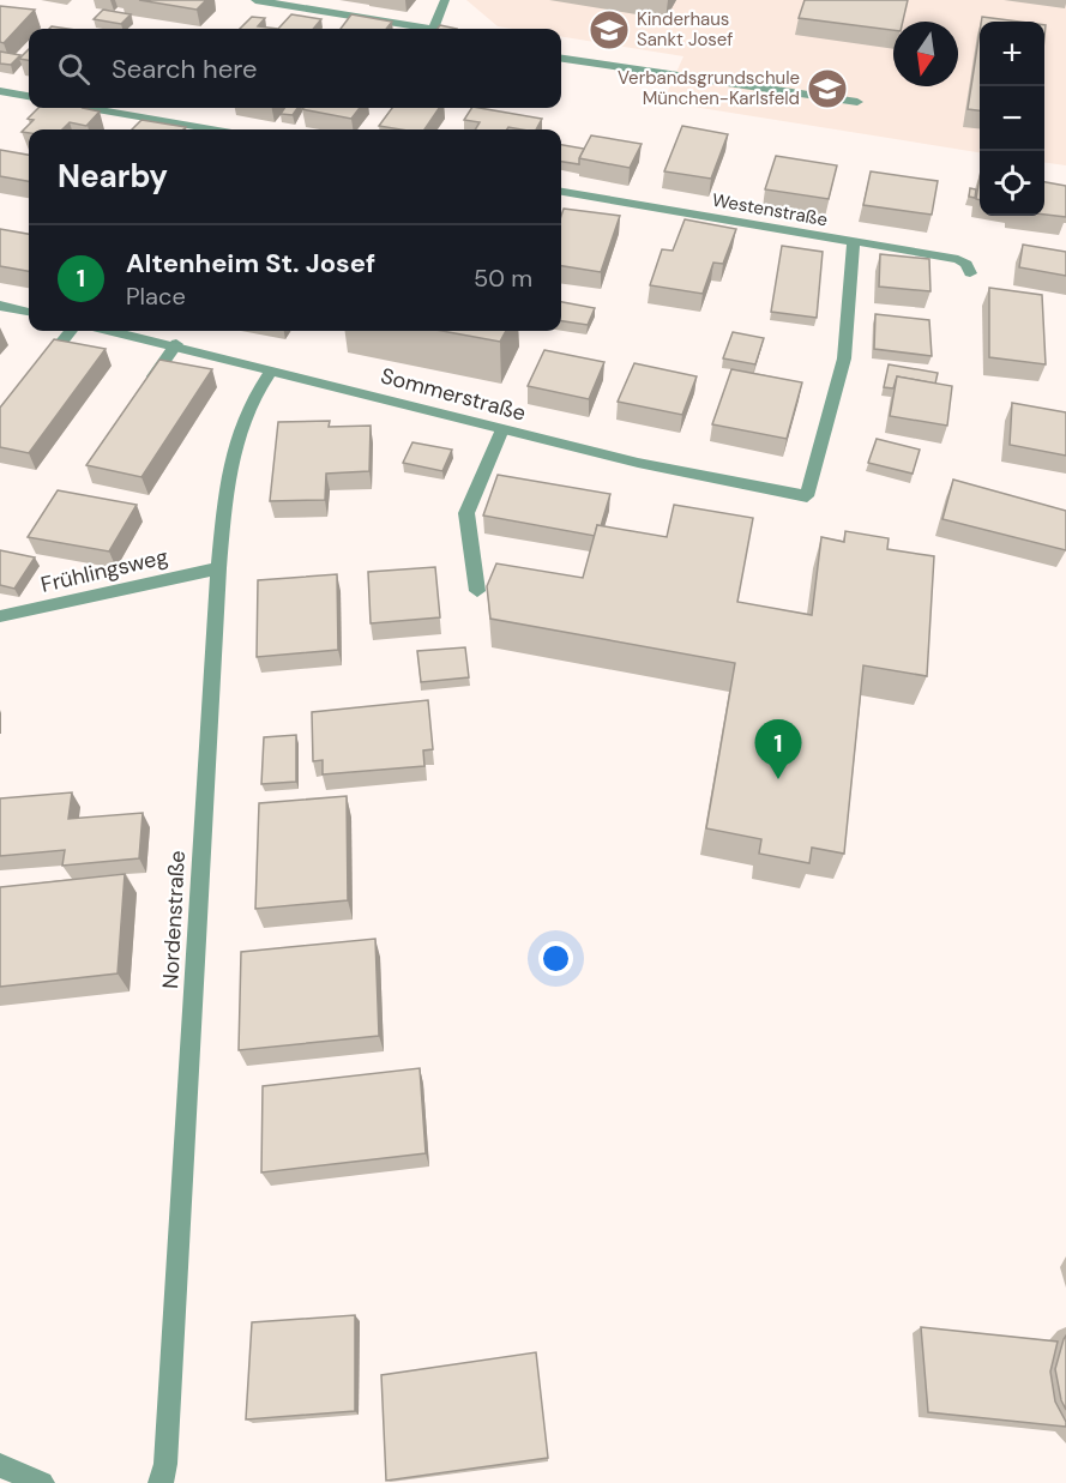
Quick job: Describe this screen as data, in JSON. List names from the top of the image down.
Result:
{
  "streets": {
    "street": [
      "Westenstraße",
      "Sommerstraße",
      "Frühlingsweg",
      "Nordenstraße"
    ]
  },
  "crossings": [
    ["Westenstraße", "Sommerstraße"],
    ["Sommerstraße", "Nordenstraße"],
    ["Frühlingsweg", "Nordenstraße"]
  ],
  "places": {
    "school or university": ["Kinderhaus Sankt Josef", "Verbandsgrundschule München-Karlsfeld"]
  },
  "north": "bottom",
  "page": {
    "map_buttons": ["+", "−"],
    "search": "Search here",
    "heading": "Nearby",
    "list": [
      {
        "mark": "1",
        "name": "Altenheim St. Josef",
        "note": "Place",
        "value": "50 m"
      }
    ],
    "pins": "1"
  }
}
